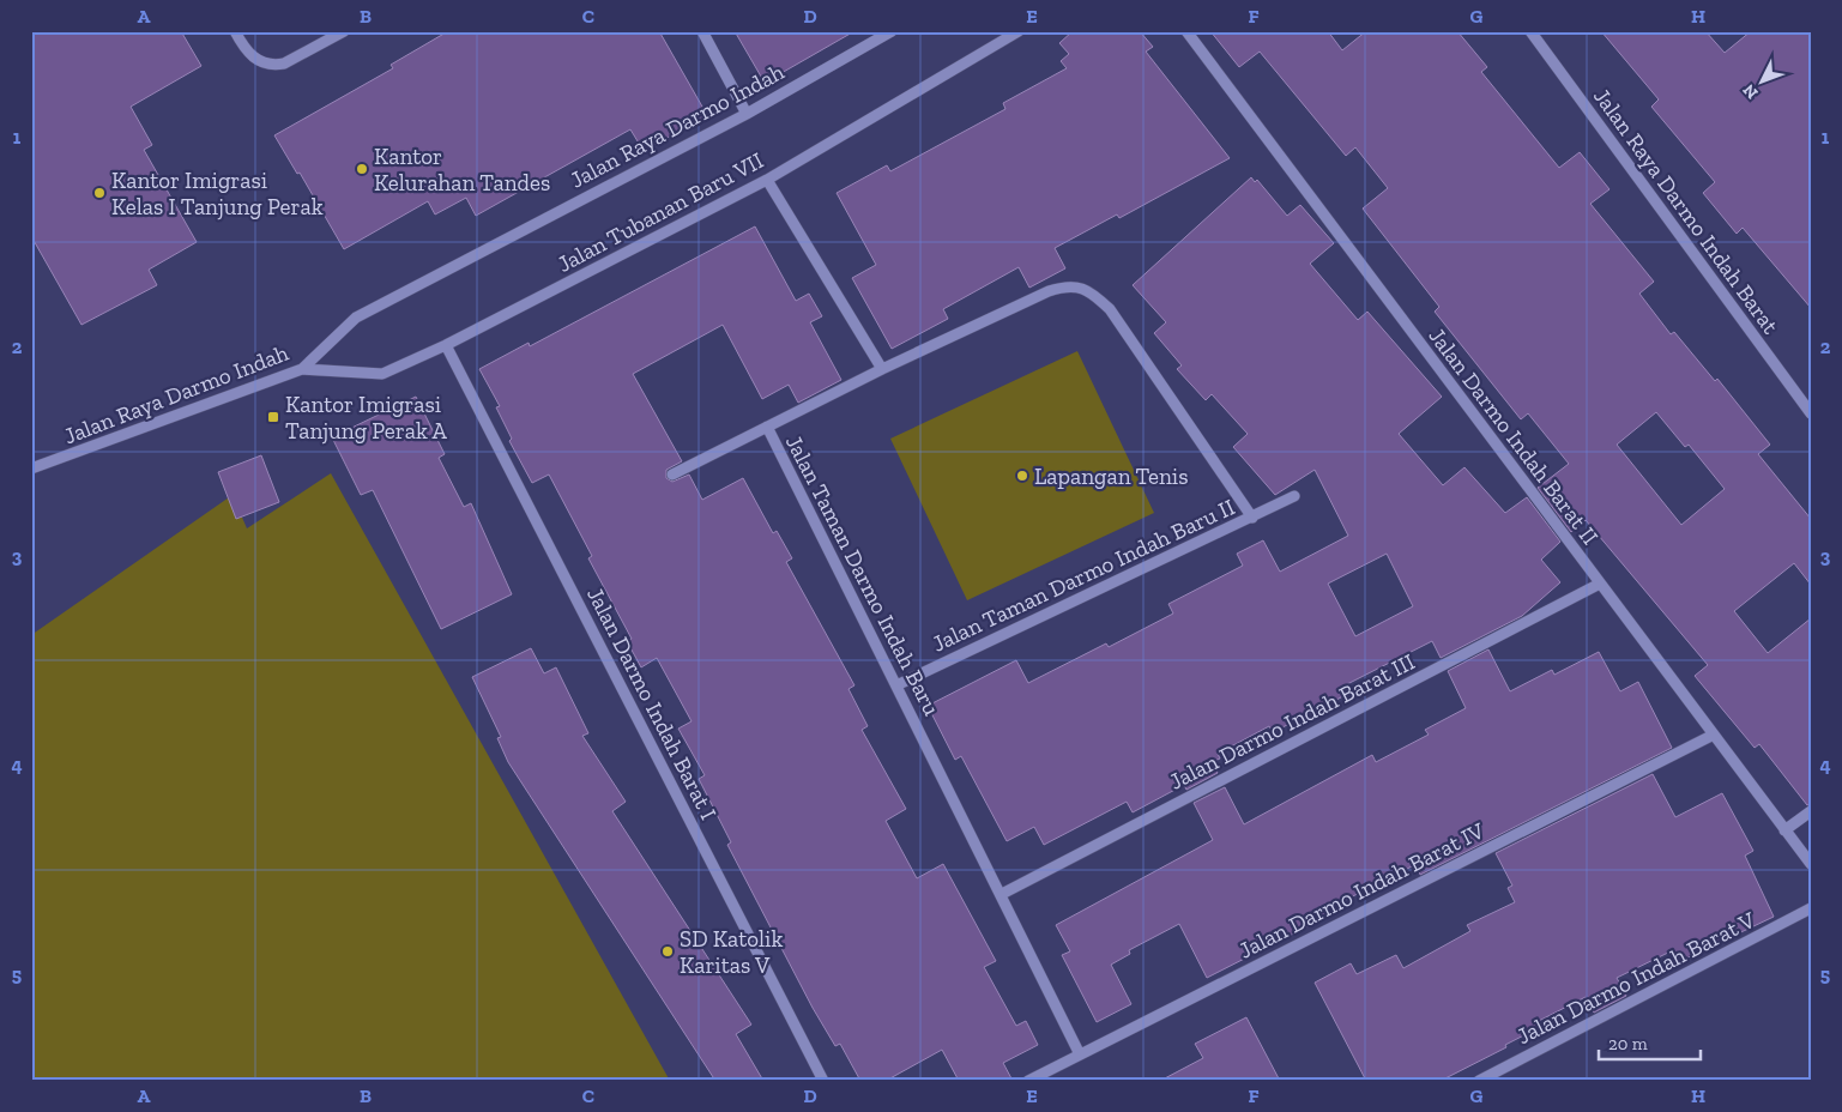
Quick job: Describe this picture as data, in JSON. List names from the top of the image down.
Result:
{
  "streets": {
    "street": [
      "Jalan Raya Darmo Indah",
      "Jalan Raya Darmo Indah Barat",
      "Jalan Tubanan Baru VII",
      "Jalan Darmo Indah Barat II",
      "Jalan Taman Darmo Indah Baru",
      "Jalan Taman Darmo Indah Baru II",
      "Jalan Darmo Indah Barat I",
      "Jalan Darmo Indah Barat III",
      "Jalan Darmo Indah Barat IV",
      "Jalan Darmo Indah Barat V"
    ]
  },
  "crossings": [
    ["Jalan Raya Darmo Indah", "Jalan Tubanan Baru VII"],
    ["Jalan Tubanan Baru VII", "Jalan Darmo Indah Barat I"],
    ["Jalan Darmo Indah Barat II", "Jalan Darmo Indah Barat III"],
    ["Jalan Darmo Indah Barat II", "Jalan Darmo Indah Barat IV"],
    ["Jalan Taman Darmo Indah Baru", "Jalan Taman Darmo Indah Baru II"],
    ["Jalan Taman Darmo Indah Baru", "Jalan Darmo Indah Barat III"],
    ["Jalan Taman Darmo Indah Baru", "Jalan Darmo Indah Barat IV"]
  ],
  "places": {
    "other": [
      "Kantor Kelurahan Tandes",
      "Kantor Imigrasi Kelas I Tanjung Perak",
      "Lapangan Tenis",
      "SD Katolik Karitas V"
    ],
    "transit": ["Kantor Imigrasi Tanjung Perak A"]
  },
  "scale_bar": "20 m",
  "north": "bottom left",
  "grid": {
    "columns": [
      "A",
      "B",
      "C",
      "D",
      "E",
      "F",
      "G",
      "H"
    ],
    "rows": [
      "1",
      "2",
      "3",
      "4",
      "5"
    ]
  }
}
